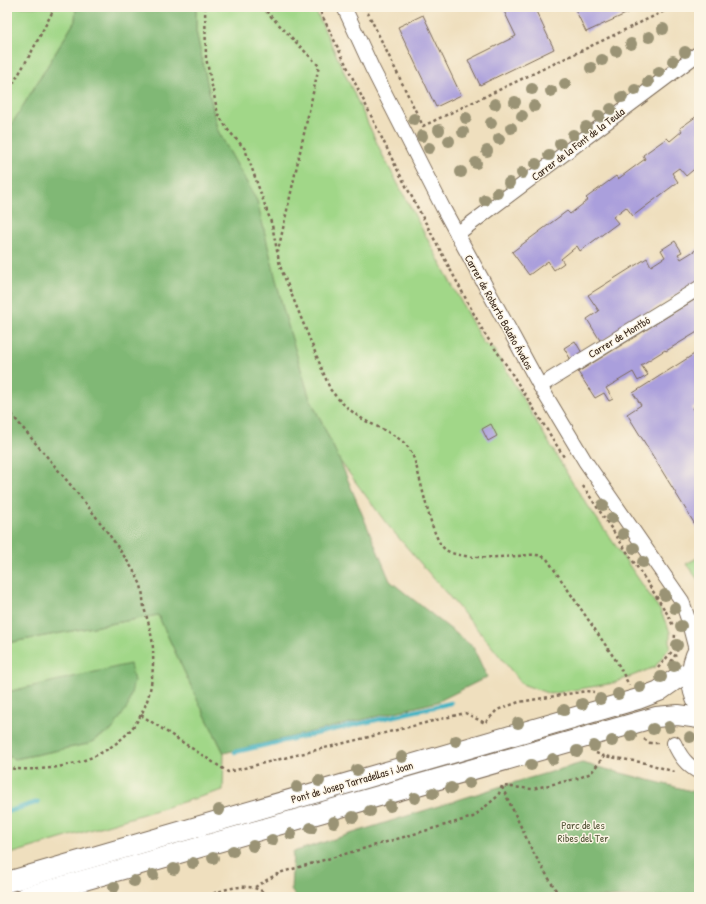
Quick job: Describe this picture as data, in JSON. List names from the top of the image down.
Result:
{
  "streets": {
    "street": [
      "Carrer de la Font de la Teula",
      "Carrer de Roberto Bolaño Ávalos",
      "Carrer de Montbó",
      "Pont de Josep Tarradellas i Joan"
    ]
  },
  "crossings": [
    ["Carrer de la Font de la Teula", "Carrer de Roberto Bolaño Ávalos"],
    ["Carrer de Roberto Bolaño Ávalos", "Carrer de Montbó"],
    ["Carrer de Roberto Bolaño Ávalos", "Pont de Josep Tarradellas i Joan"]
  ],
  "parks": ["Parc de les Ribes del Ter"]
}
